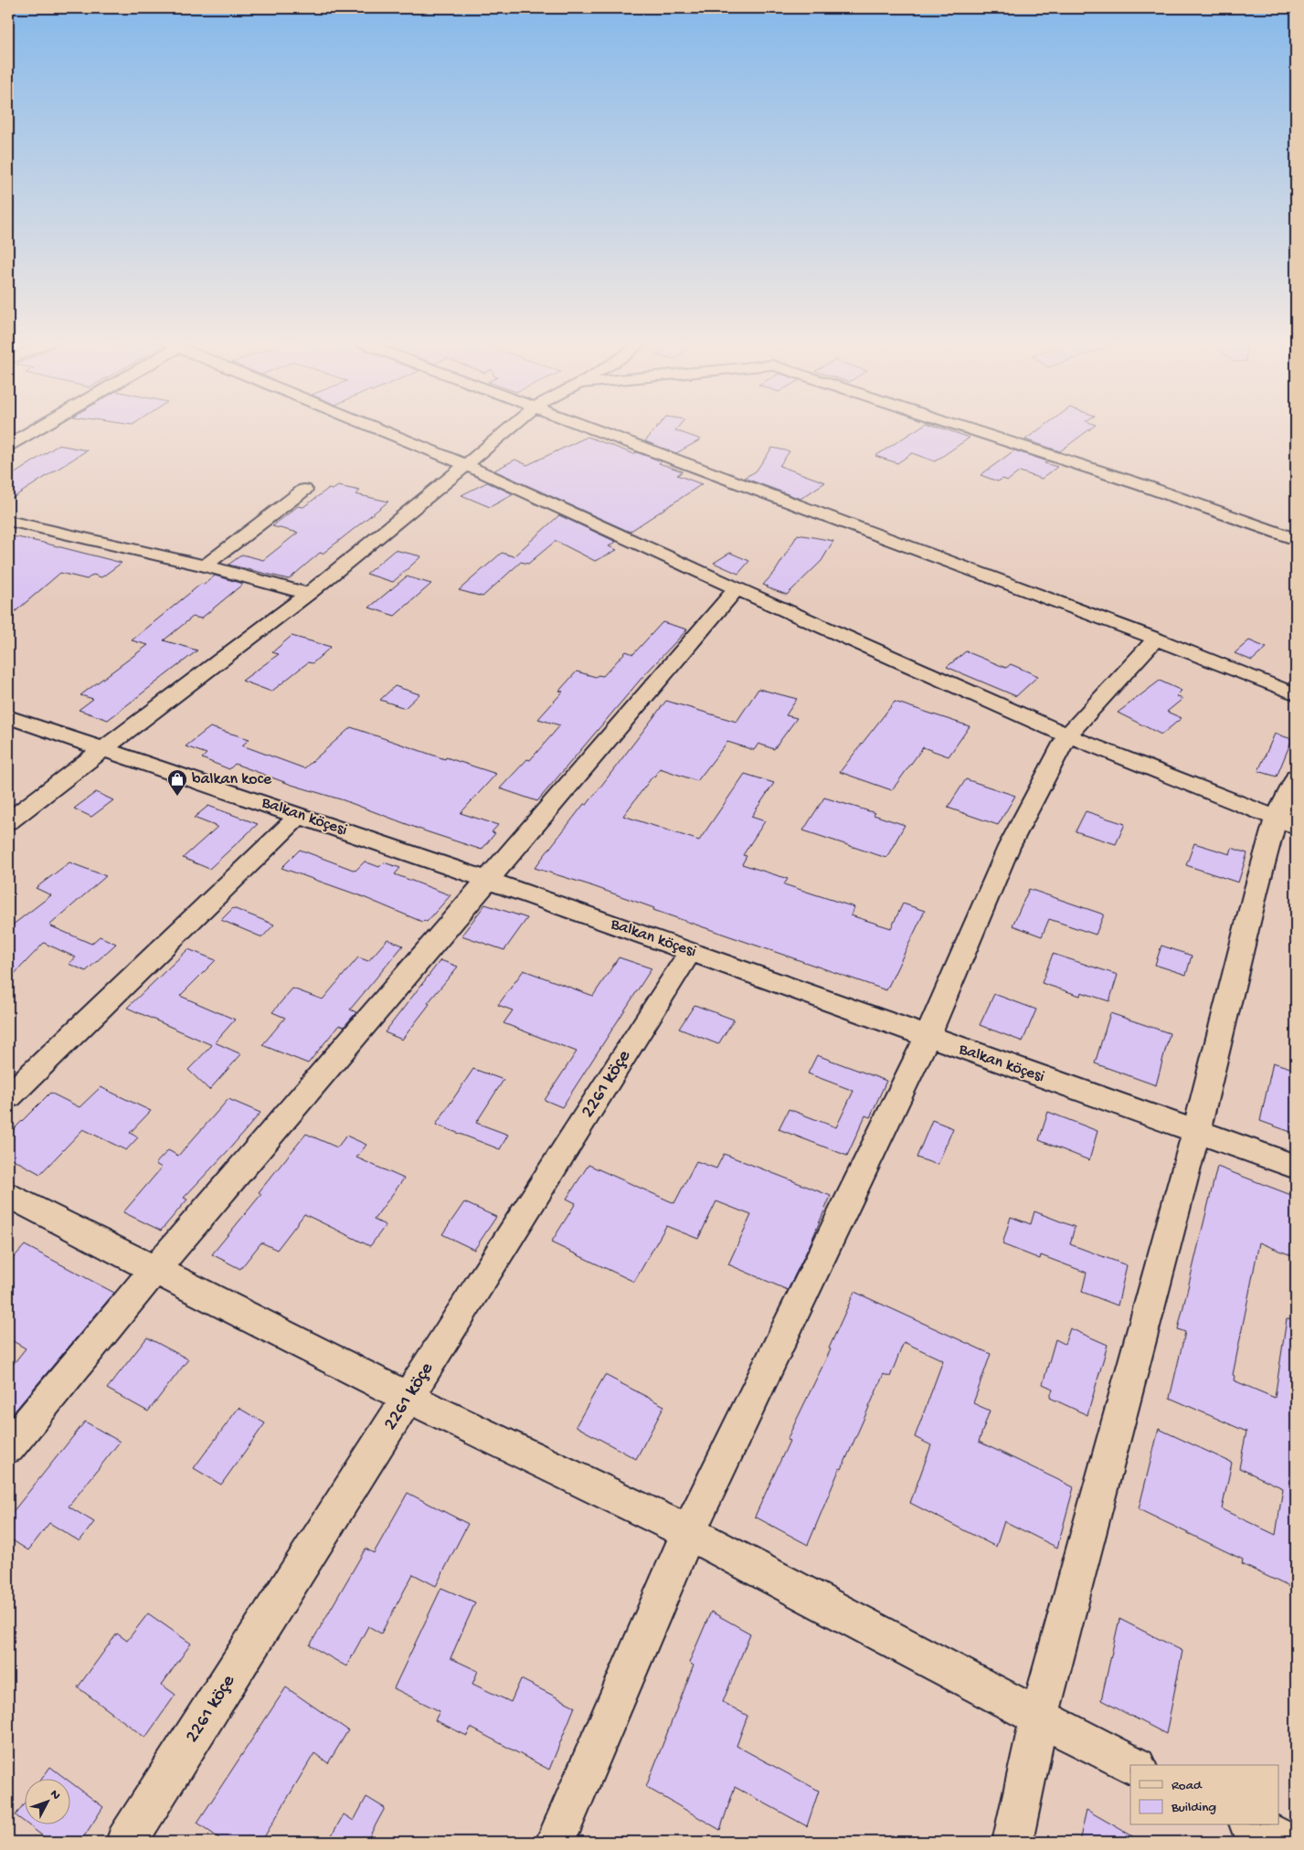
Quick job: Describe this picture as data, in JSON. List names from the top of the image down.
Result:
{
  "streets": {
    "street": ["Balkan köçesi", "2261 köçe"]
  },
  "crossings": [
    ["Balkan köçesi", "2261 köçe"]
  ],
  "places": {
    "shop": ["balkan koce"]
  },
  "legend": ["Road", "Building"],
  "north": "top right"
}
